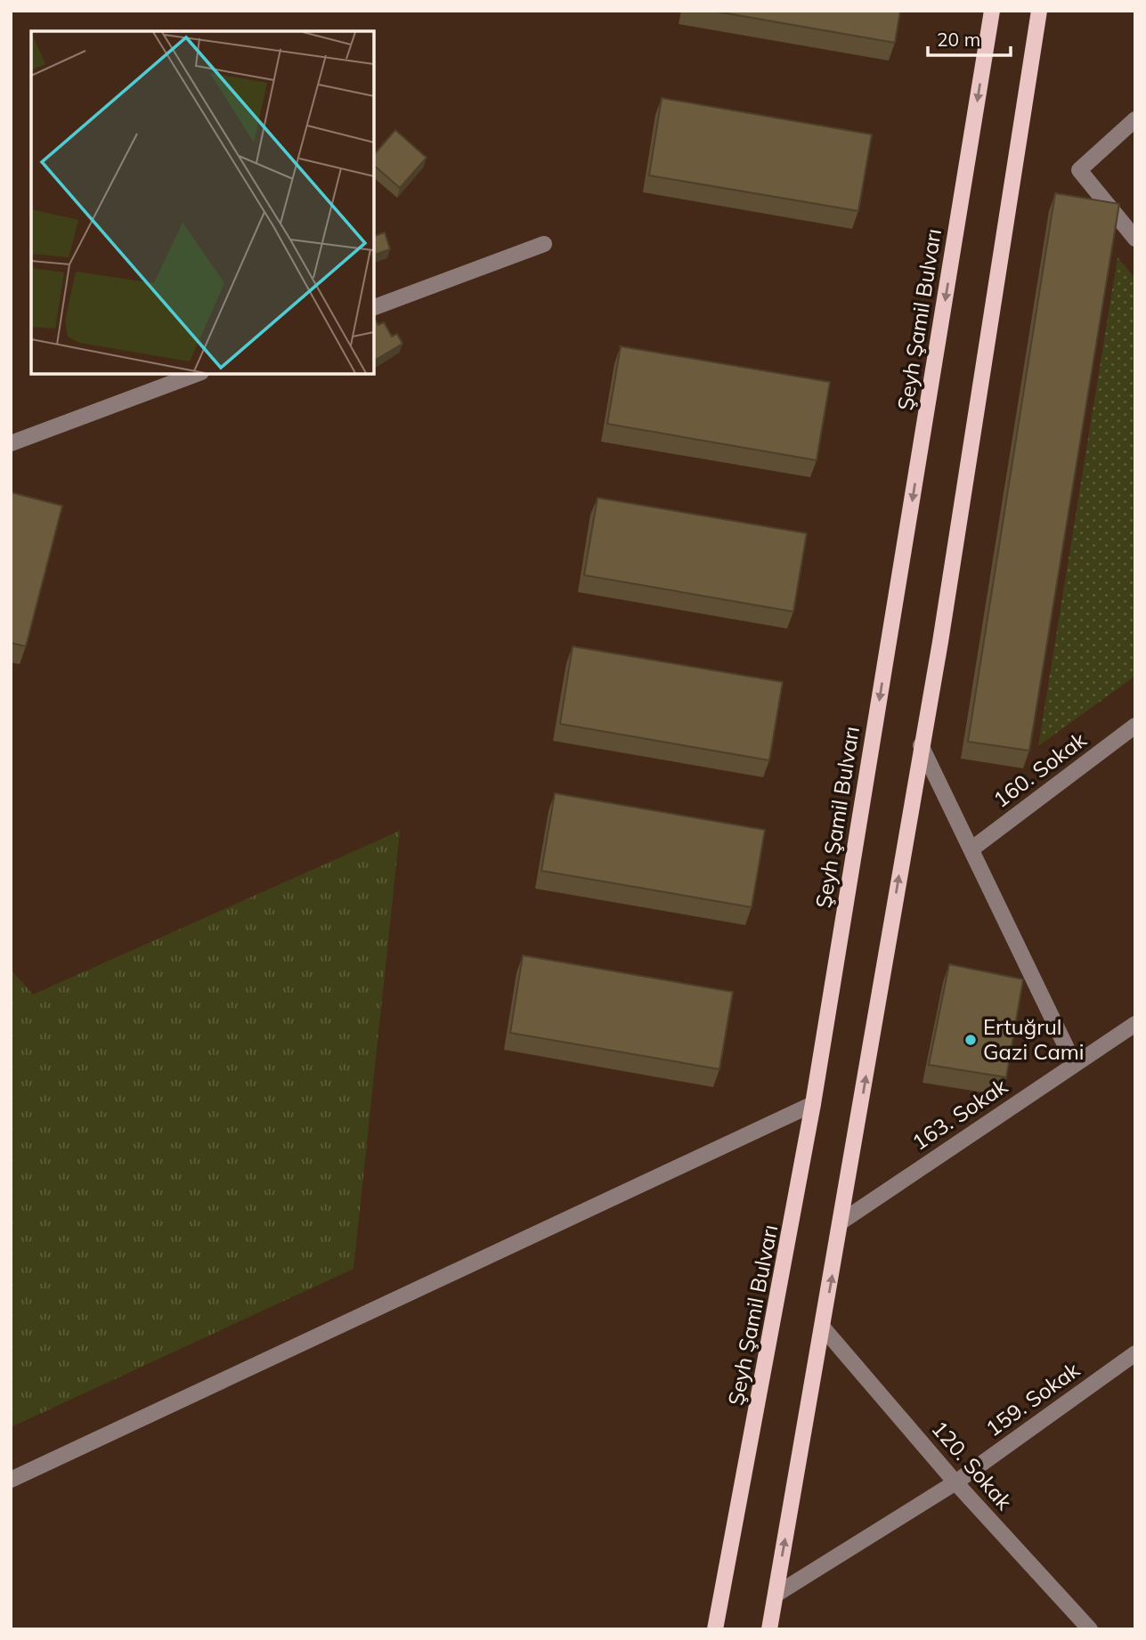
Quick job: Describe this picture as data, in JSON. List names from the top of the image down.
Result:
{
  "streets": {
    "main road": ["Şeyh Şamil Bulvarı"],
    "street": [
      "160. Sokak",
      "163. Sokak",
      "159. Sokak",
      "120. Sokak"
    ]
  },
  "crossings": [
    ["159. Sokak", "120. Sokak"]
  ],
  "places": ["Ertuğrul Gazi Cami"],
  "scale_bar": "20 m"
}
